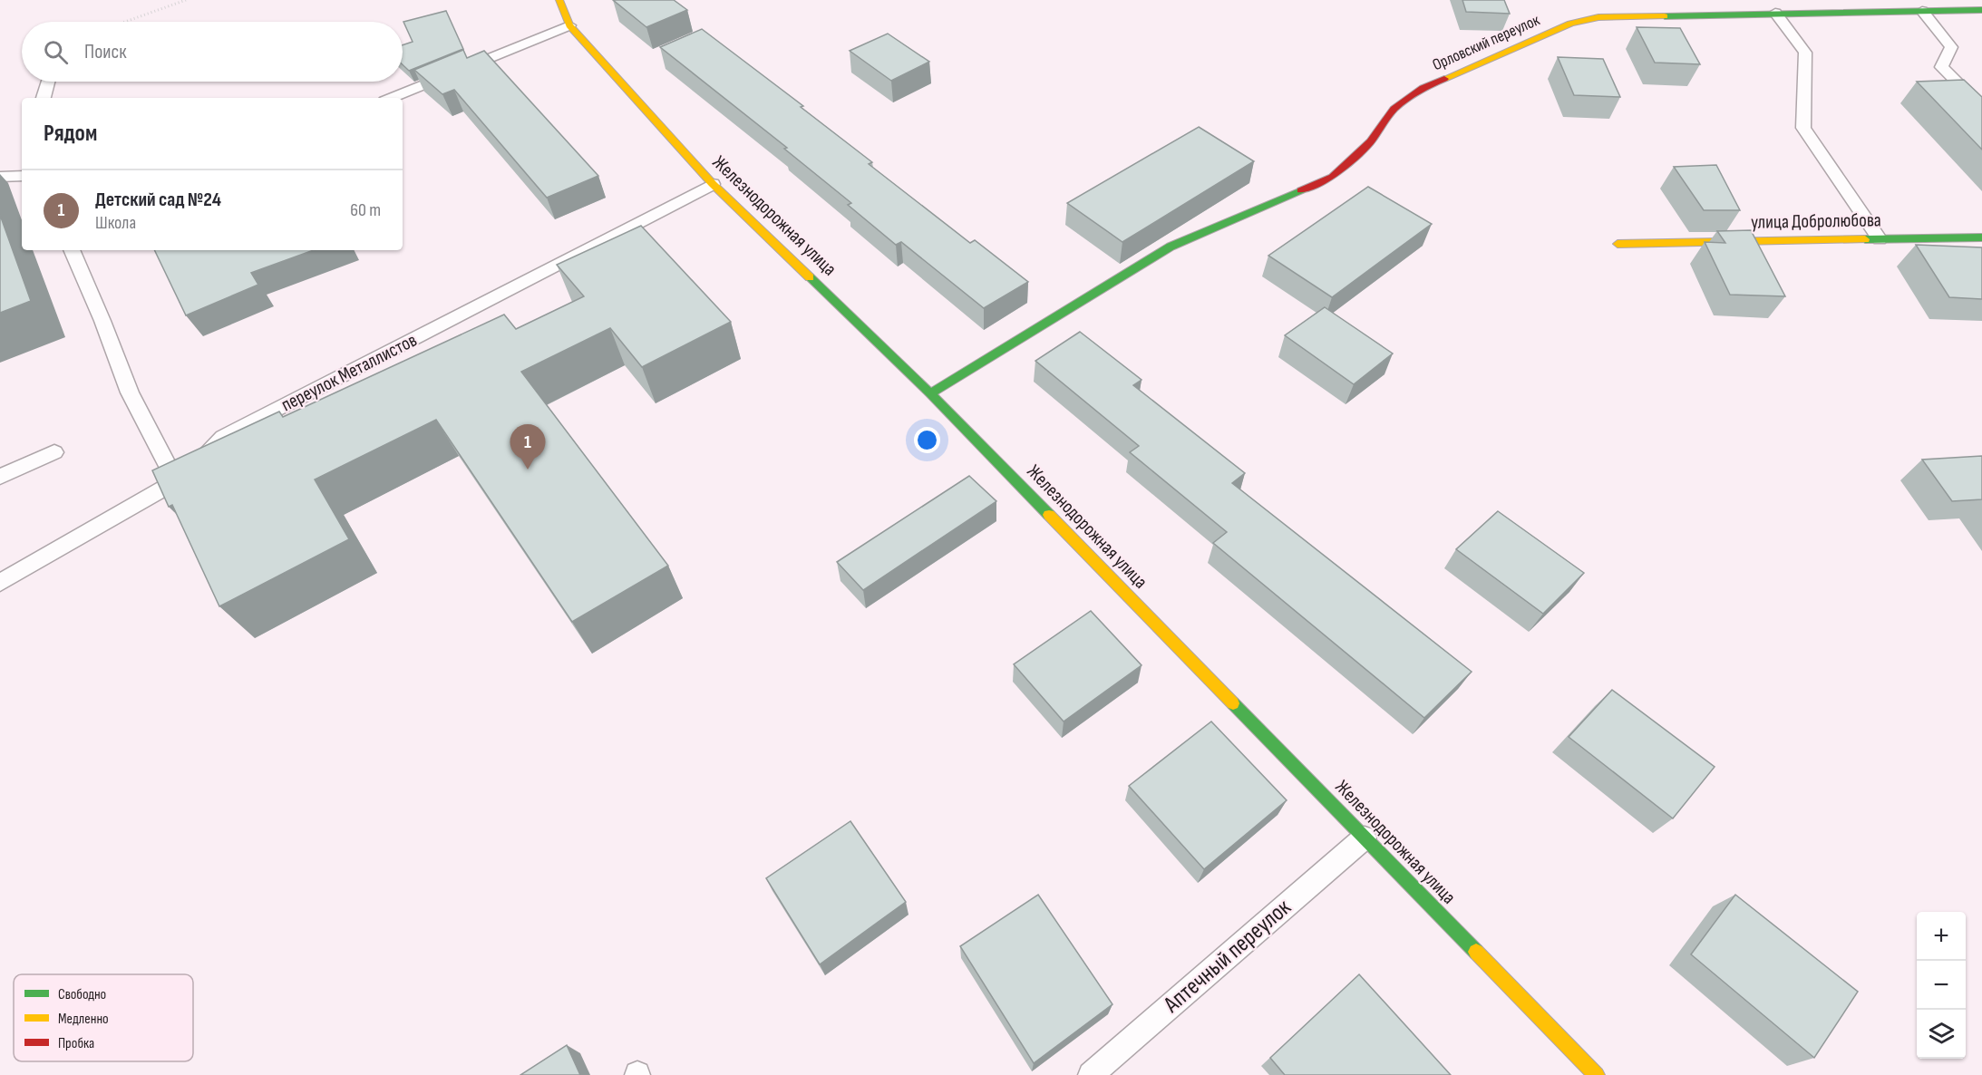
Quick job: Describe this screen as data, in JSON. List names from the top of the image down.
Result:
{
  "streets": {
    "street": ["Орловский переулок", "Железнодорожная улица", "улица Добролюбова"],
    "lane": ["переулок Металлистов", "Аптечный переулок"]
  },
  "crossings": [
    ["Орловский переулок", "Железнодорожная улица"],
    ["Железнодорожная улица", "переулок Металлистов"],
    ["Железнодорожная улица", "Аптечный переулок"]
  ],
  "legend": ["Свободно", "Медленно", "Пробка"],
  "page": {
    "search": "Поиск",
    "heading": "Рядом",
    "list": [
      {
        "mark": "1",
        "name": "Детский сад №24",
        "note": "Школа",
        "value": "60 m"
      }
    ],
    "pins": "1",
    "map_buttons": ["+", "−"]
  }
}
